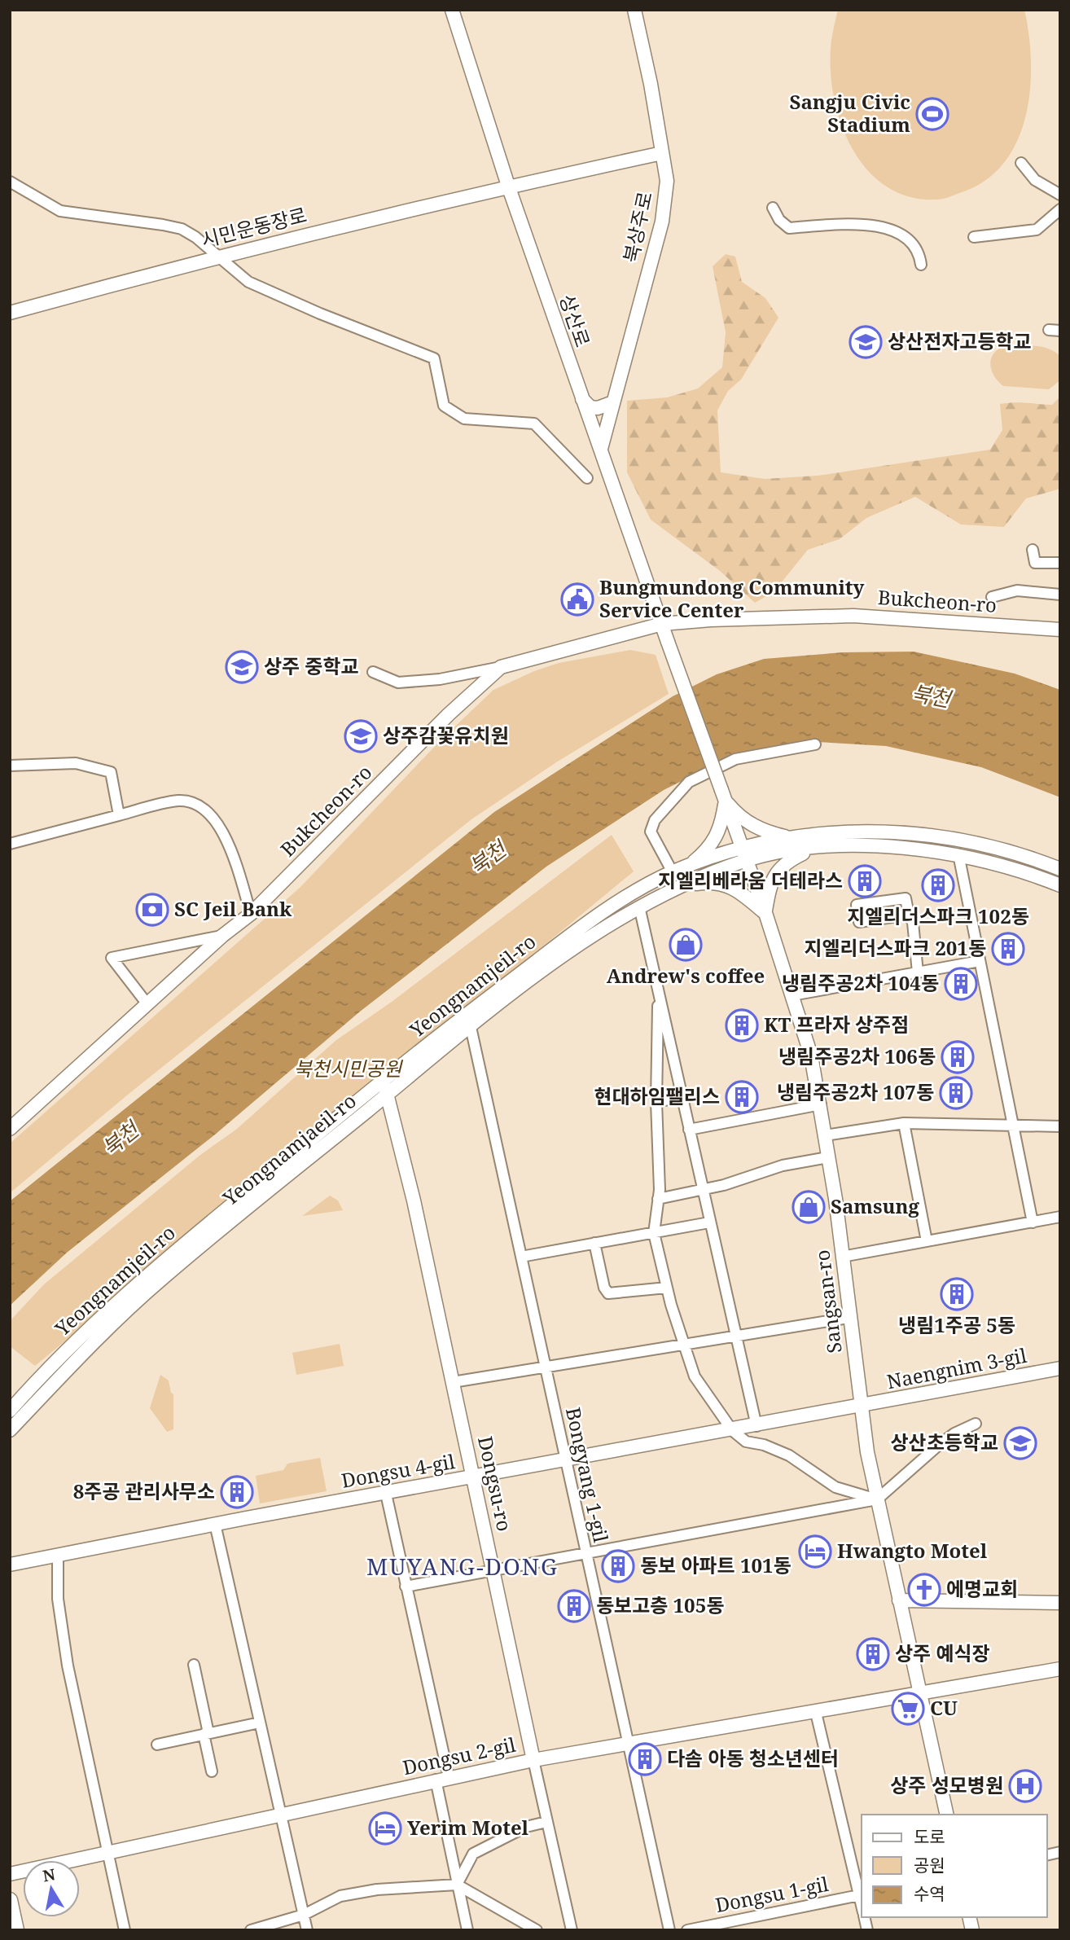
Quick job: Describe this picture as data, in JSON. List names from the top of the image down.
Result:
{
  "streets": {
    "street": [
      "북상주로",
      "시민운동장로",
      "상산로",
      "Bukcheon-ro",
      "Yeongnamjeil-ro",
      "Yeongnamjaeil-ro",
      "Sangsan-ro",
      "Naengnim 3-gil",
      "Dongsu 4-gil",
      "Bongyang 1-gil",
      "Dongsu-ro",
      "Dongsu 2-gil",
      "Dongsu 1-gil"
    ]
  },
  "crossings": [
    ["북상주로", "시민운동장로"],
    ["북상주로", "상산로"],
    ["시민운동장로", "상산로"],
    ["상산로", "Bukcheon-ro"],
    ["상산로", "Sangsan-ro"],
    ["Yeongnamjeil-ro", "Yeongnamjaeil-ro"],
    ["Yeongnamjeil-ro", "Sangsan-ro"],
    ["Yeongnamjeil-ro", "Dongsu-ro"],
    ["Yeongnamjaeil-ro", "Sangsan-ro"],
    ["Yeongnamjaeil-ro", "Bongyang 1-gil"],
    ["Yeongnamjaeil-ro", "Dongsu-ro"],
    ["Sangsan-ro", "Naengnim 3-gil"],
    ["Sangsan-ro", "Dongsu 4-gil"],
    ["Sangsan-ro", "Dongsu 2-gil"],
    ["Naengnim 3-gil", "Dongsu 4-gil"],
    ["Dongsu 4-gil", "Bongyang 1-gil"],
    ["Dongsu 4-gil", "Dongsu-ro"],
    ["Bongyang 1-gil", "Dongsu 2-gil"],
    ["Dongsu-ro", "Dongsu 2-gil"]
  ],
  "districts": ["MUYANG-DONG"],
  "water": ["북천"],
  "parks": ["북천시민공원"],
  "places": {
    "sports": ["Sangju Civic Stadium"],
    "school or university": [
      "상산전자고등학교",
      "상주 중학교",
      "상주감꽃유치원",
      "상산초등학교"
    ],
    "public building": ["Bungmundong Community Service Center"],
    "building": [
      "지엘리베라움 더테라스",
      "지엘리더스파크 102동",
      "지엘리더스파크 201동",
      "냉림주공2차 104동",
      "KT 프라자 상주점",
      "냉림주공2차 106동",
      "냉림주공2차 107동",
      "현대하임팰리스",
      "냉림1주공 5동",
      "8주공 관리사무소",
      "동보 아파트 101동",
      "동보고층 105동",
      "상주 예식장",
      "다솜 아동 청소년센터"
    ],
    "bank": ["SC Jeil Bank"],
    "shop": ["Andrew's coffee", "Samsung"],
    "hotel": ["Hwangto Motel", "Yerim Motel"],
    "church": ["에명교회"],
    "supermarket": ["CU"],
    "hospital": ["상주 성모병원"]
  },
  "legend": ["도로", "공원", "수역"],
  "north": "top"
}
